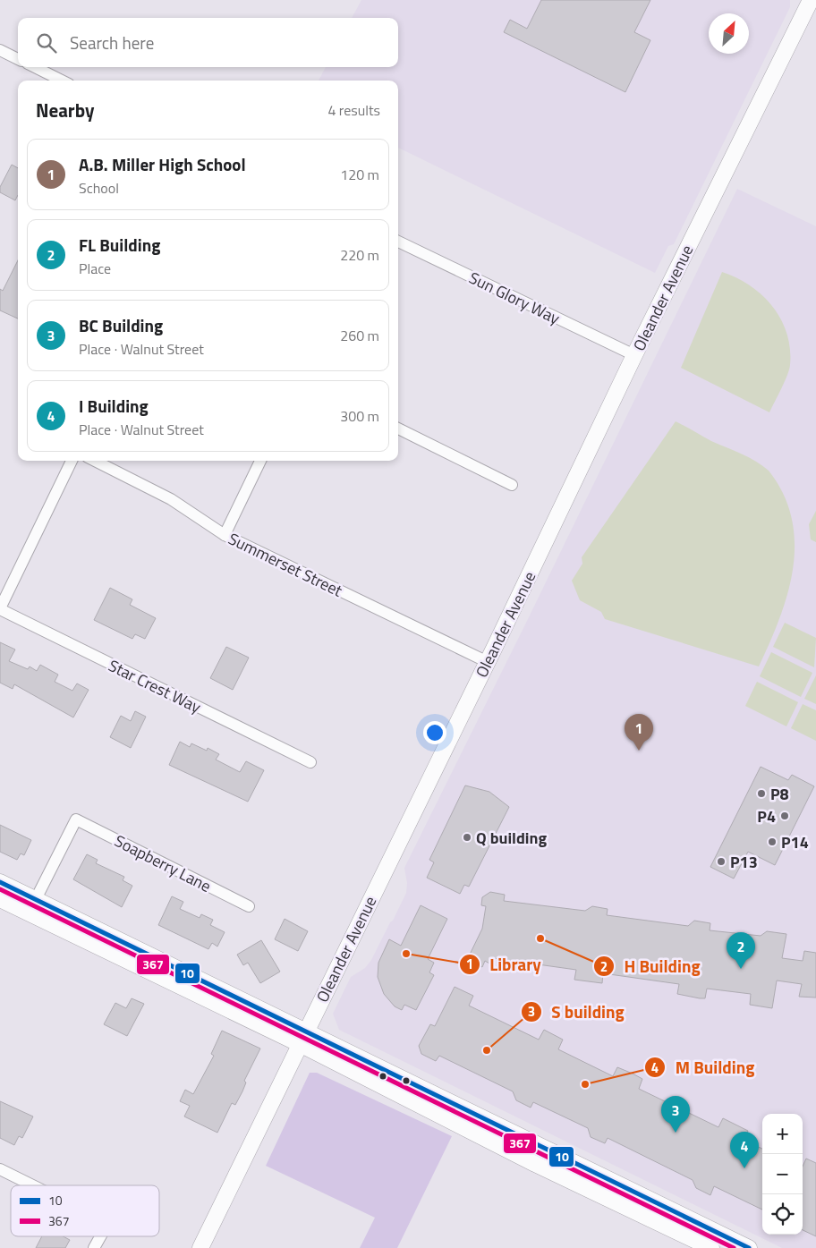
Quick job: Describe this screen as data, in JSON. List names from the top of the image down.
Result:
{
  "streets": {
    "street": [
      "Sun Glory Way",
      "Oleander Avenue",
      "Summerset Street",
      "Star Crest Way",
      "Soapberry Lane"
    ]
  },
  "crossings": [
    ["Sun Glory Way", "Oleander Avenue"],
    ["Oleander Avenue", "Summerset Street"]
  ],
  "places": [
    "P8",
    "P4",
    "Q building",
    "P14",
    "P13",
    "H Building",
    "Library",
    "S building",
    "M Building"
  ],
  "lines": ["transit line 10", "transit line 367"],
  "legend": ["10", "367"],
  "north": "top right",
  "page": {
    "search": "Search here",
    "heading": ["Nearby", "4 results"],
    "list": [
      {
        "mark": "1",
        "name": "A.B. Miller High School",
        "note": "School",
        "value": "120 m"
      },
      {
        "mark": "2",
        "name": "FL Building",
        "note": "Place",
        "value": "220 m"
      },
      {
        "mark": "3",
        "name": "BC Building",
        "note": "Place · Walnut Street",
        "value": "260 m"
      },
      {
        "mark": "4",
        "name": "I Building",
        "note": "Place · Walnut Street",
        "value": "300 m"
      }
    ],
    "pins": [
      "1",
      "2",
      "3",
      "4"
    ],
    "map_buttons": ["+", "−"]
  }
}
